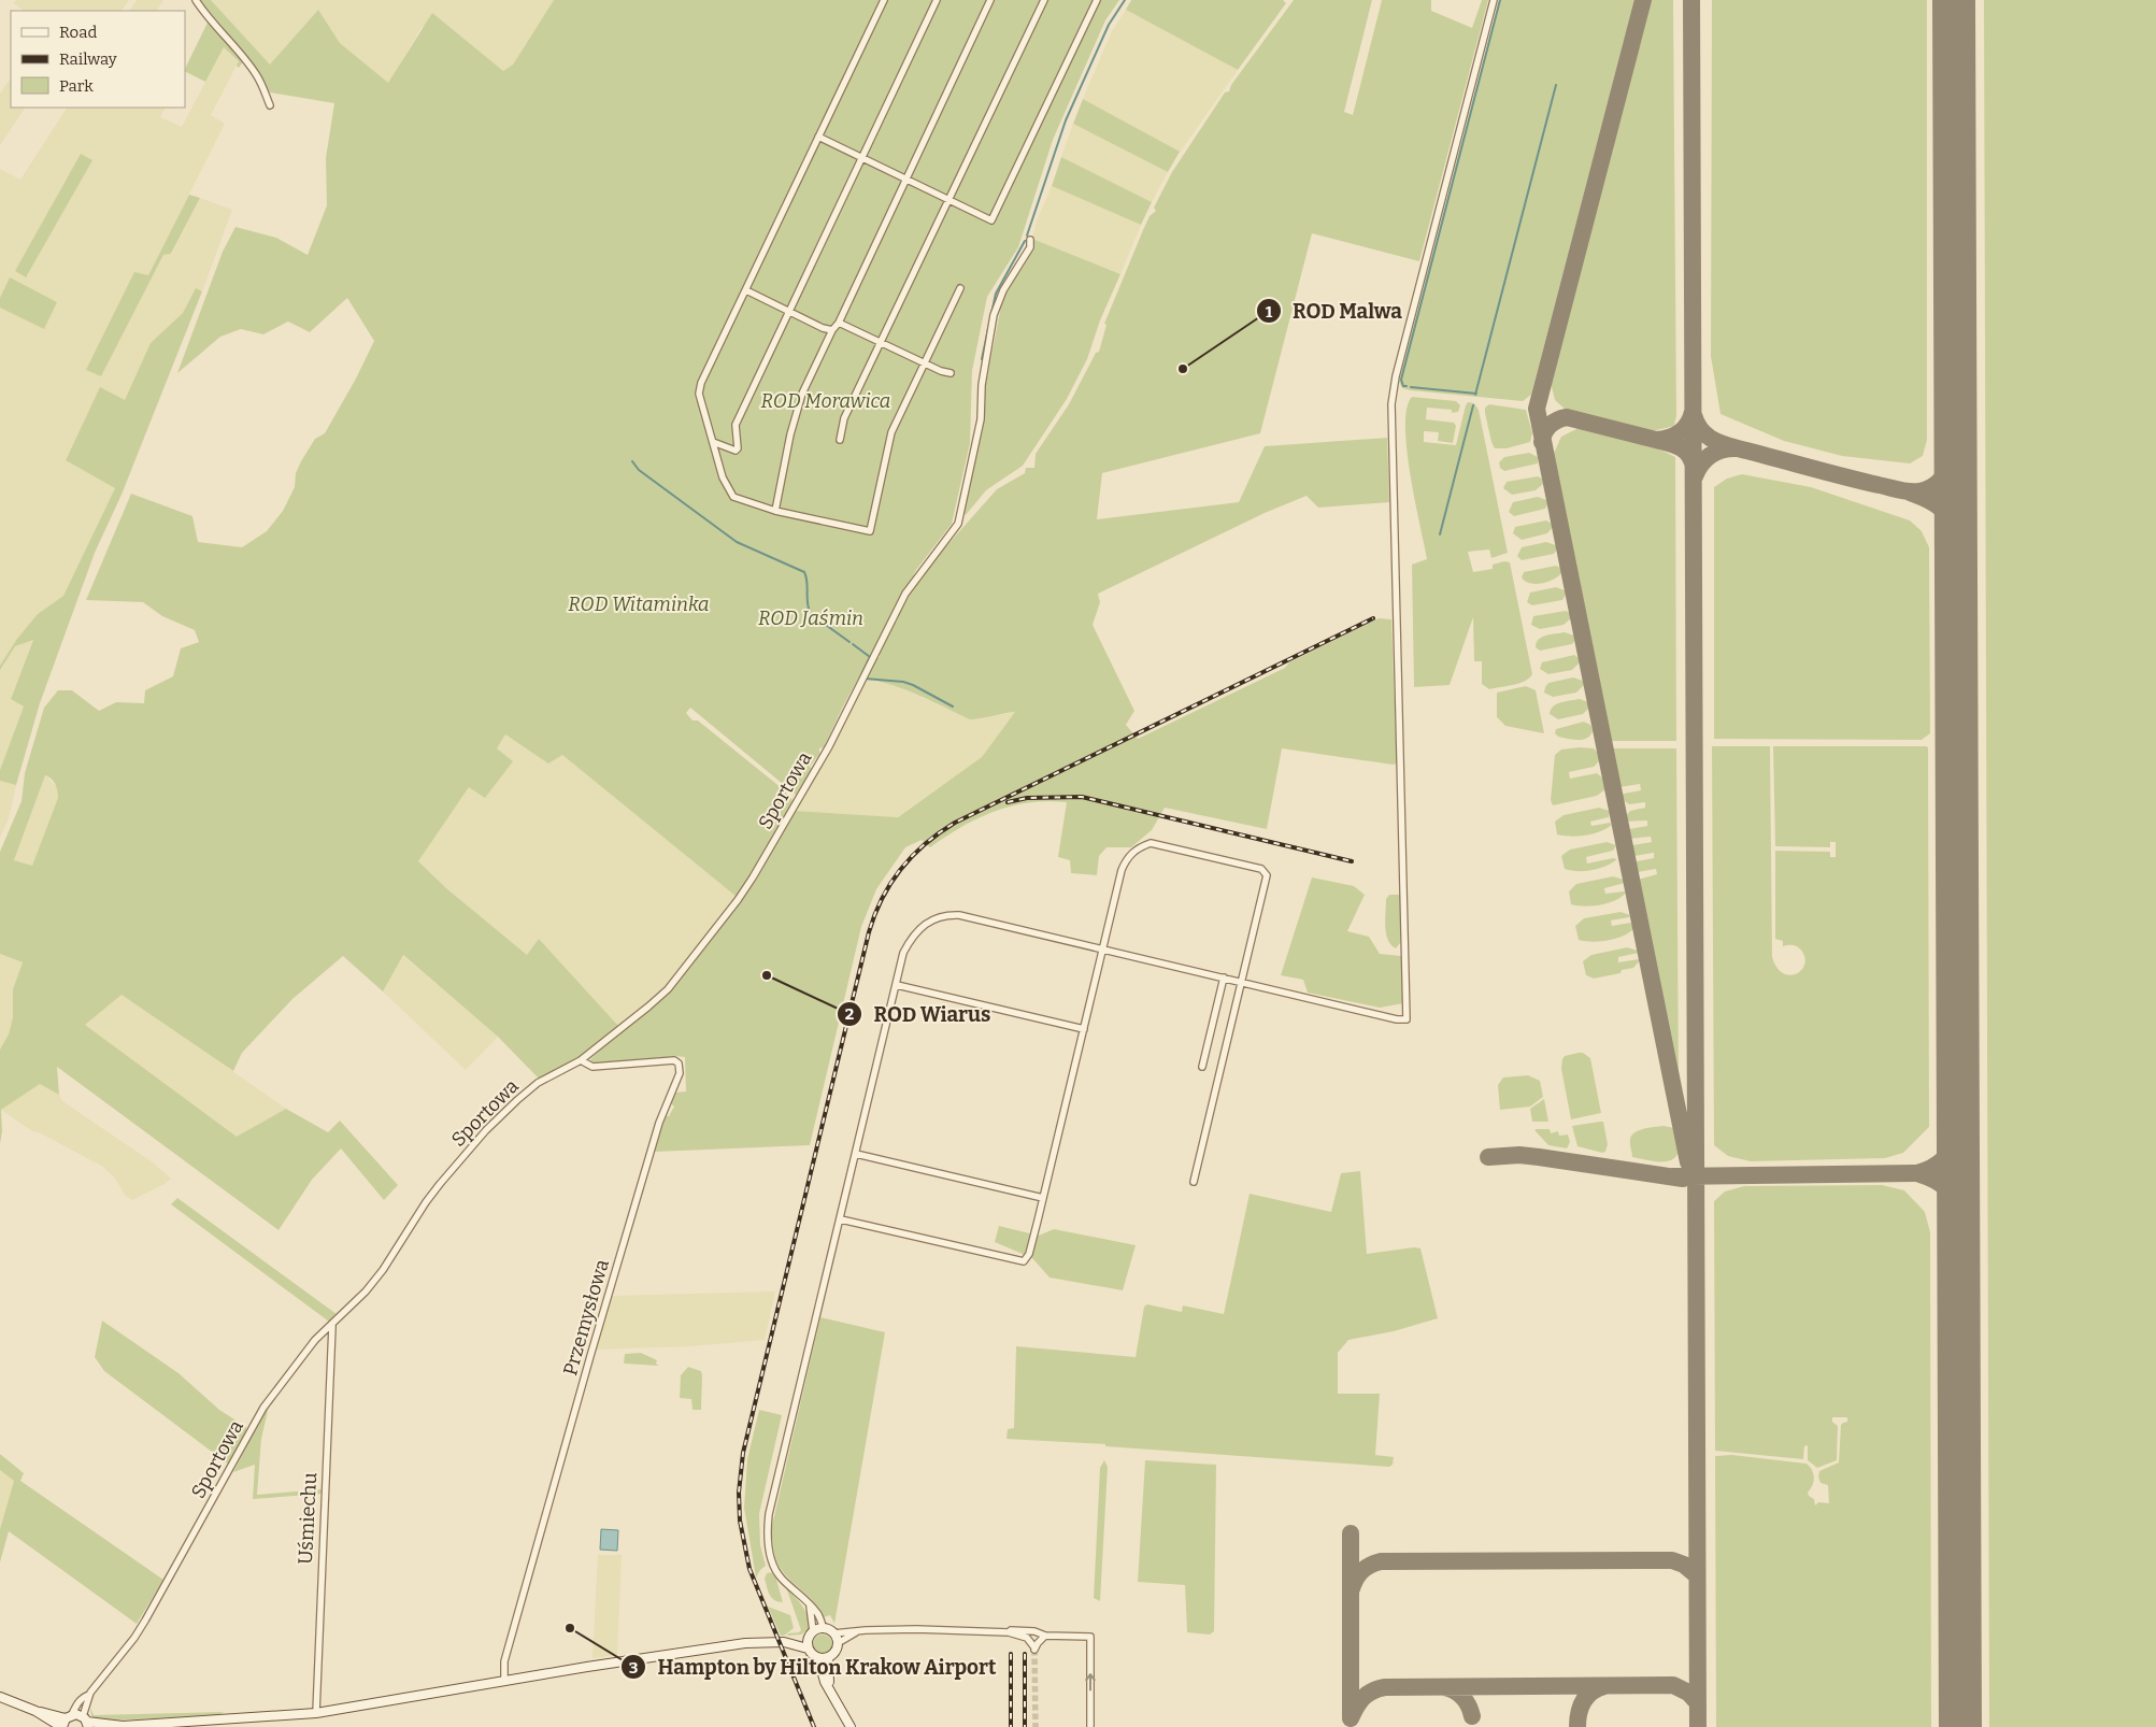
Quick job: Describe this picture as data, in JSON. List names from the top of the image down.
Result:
{
  "streets": {
    "street": ["Sportowa", "Przemysłowa", "Uśmiechu"]
  },
  "crossings": [
    ["Sportowa", "Przemysłowa"],
    ["Sportowa", "Uśmiechu"]
  ],
  "parks": ["ROD Morawica", "ROD Witaminka", "ROD Jaśmin"],
  "places": ["ROD Malwa", "ROD Wiarus", "Hampton by Hilton Krakow Airport"],
  "legend": ["Road", "Railway", "Park"]
}
